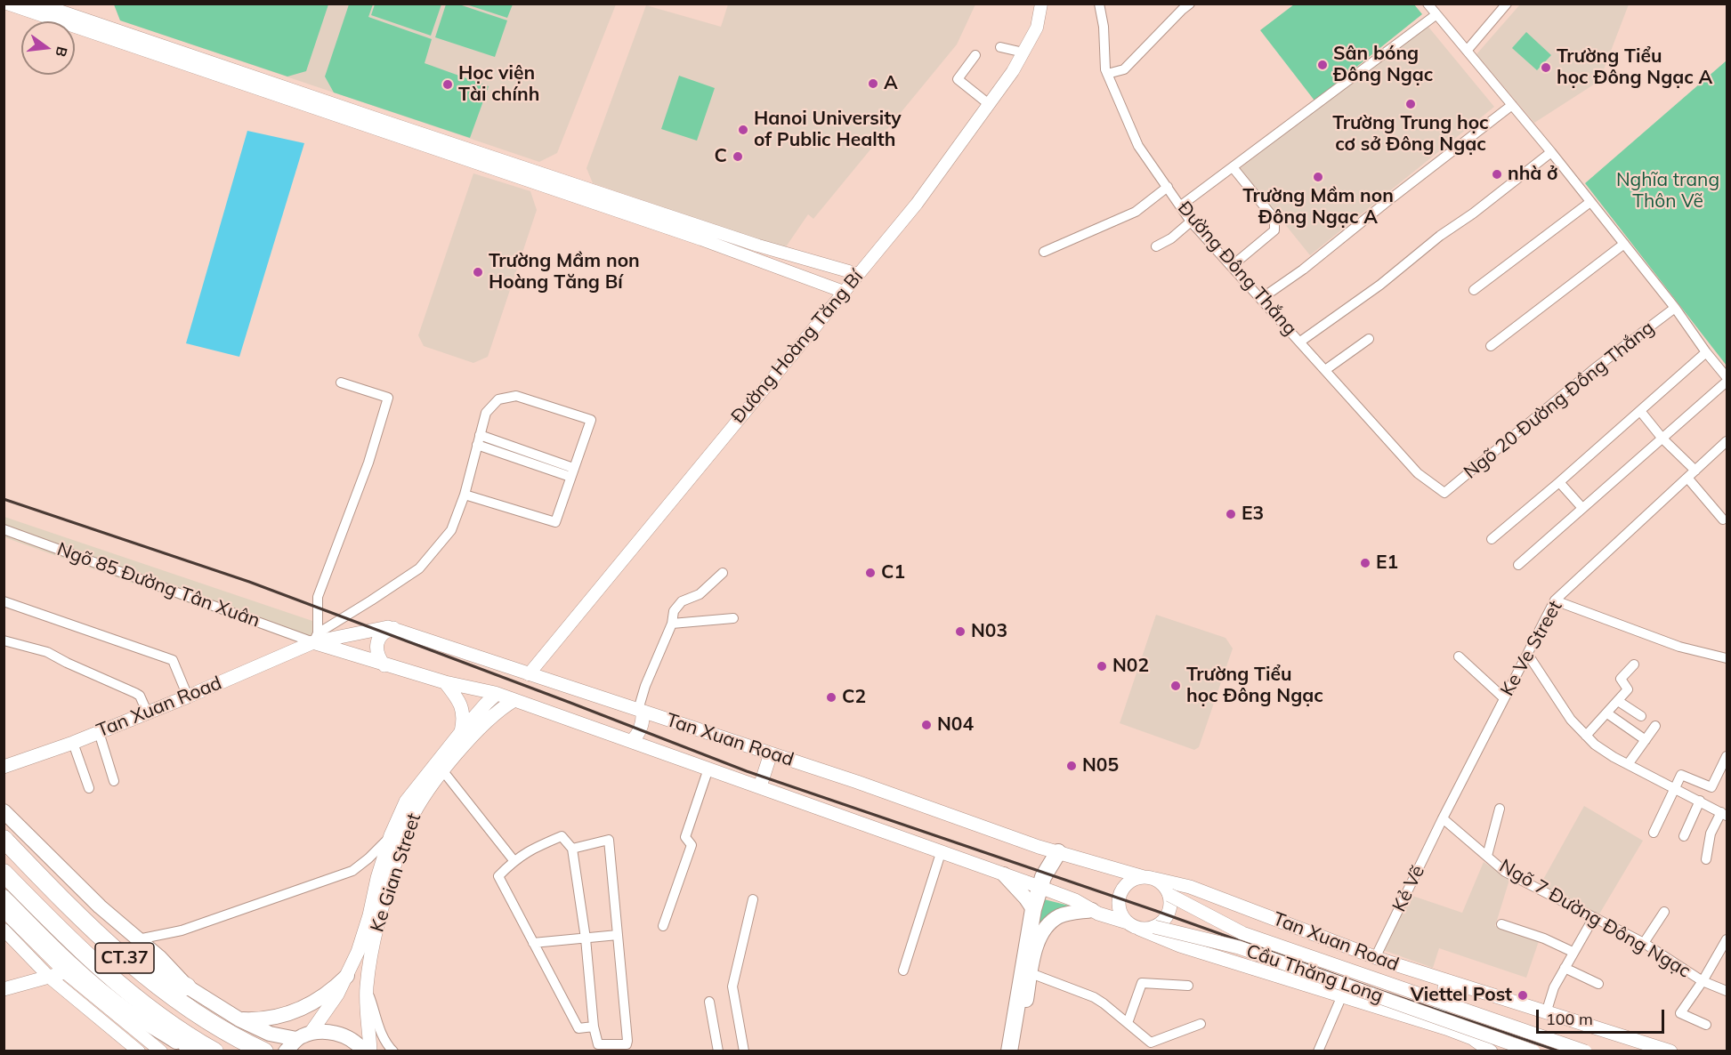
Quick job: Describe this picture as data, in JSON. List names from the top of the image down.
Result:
{
  "streets": {
    "highway": ["CT.37"],
    "main road": ["Tan Xuan Road", "Ke Gian Street", "Cầu Thăng Long"],
    "street": [
      "Đường Đông Thắng",
      "Đường Hoàng Tăng Bí",
      "Ngõ 20 Đường Đồng Thắng",
      "Ngõ 85 Đường Tân Xuân",
      "Ke Ve Street",
      "Kẻ Vẽ",
      "Ngõ 7 Đường Đông Ngạc"
    ]
  },
  "crossings": [
    ["Đường Đông Thắng", "Ngõ 20 Đường Đồng Thắng"],
    ["Đường Hoàng Tăng Bí", "Tan Xuan Road"],
    ["Ngõ 85 Đường Tân Xuân", "Tan Xuan Road"],
    ["Ke Ve Street", "Kẻ Vẽ"],
    ["Ke Ve Street", "Ngõ 7 Đường Đông Ngạc"],
    ["Tan Xuan Road", "Ke Gian Street"],
    ["Tan Xuan Road", "Kẻ Vẽ"],
    ["Tan Xuan Road", "Cầu Thăng Long"],
    ["Kẻ Vẽ", "Ngõ 7 Đường Đông Ngạc"]
  ],
  "parks": ["Nghĩa trang Thôn Vẽ"],
  "places": [
    "Sân bóng Đông Ngạc",
    "Trường Tiểu học Đông Ngạc A",
    "A",
    "Học viện Tài chính",
    "Trường Trung học cơ sở Đông Ngạc",
    "Hanoi University of Public Health",
    "C",
    "nhà ở",
    "Trường Mầm non Đông Ngạc A",
    "Trường Mầm non Hoàng Tăng Bí",
    "E3",
    "E1",
    "C1",
    "N03",
    "N02",
    "Trường Tiểu học Đông Ngạc",
    "C2",
    "N04",
    "N05",
    "Viettel Post"
  ],
  "scale_bar": "100 m",
  "north": "right"
}
